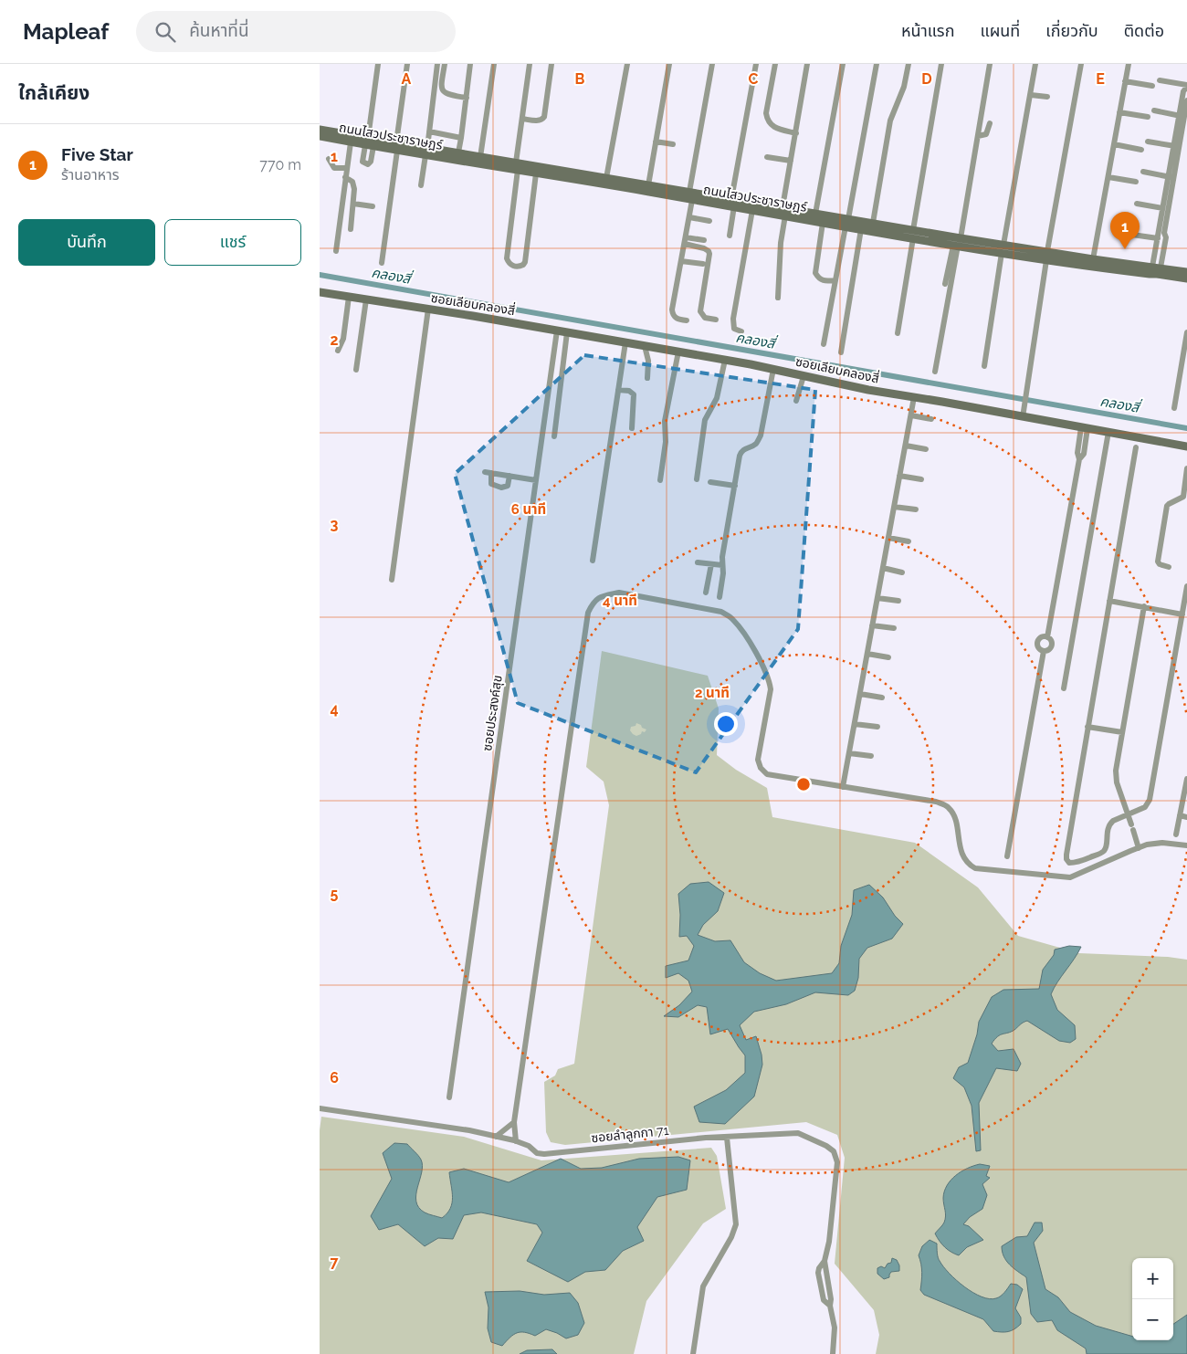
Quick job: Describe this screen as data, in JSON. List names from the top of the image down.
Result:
{
  "streets": {
    "main road": ["ถนนไสวประชาราษฎร์", "ซอยเลียบคลองสี่"],
    "street": ["ซอยประสงค์สุข", "ซอยลำลูกกา 71"]
  },
  "crossings": [
    ["ซอยเลียบคลองสี่", "ซอยประสงค์สุข"]
  ],
  "water": ["คลองสี่"],
  "page": {
    "header": "Mapleaf",
    "search": "ค้นหาที่นี่",
    "nav": [
      "หน้าแรก",
      "แผนที่",
      "เกี่ยวกับ",
      "ติดต่อ"
    ],
    "heading": "ใกล้เคียง",
    "list": [
      {
        "mark": "1",
        "name": "Five Star",
        "note": "ร้านอาหาร",
        "value": "770 m"
      }
    ],
    "buttons": ["บันทึก", "แชร์"],
    "pins": "1",
    "map_buttons": ["+", "−"]
  },
  "grid": {
    "columns": [
      "A",
      "B",
      "C",
      "D",
      "E"
    ],
    "rows": [
      "1",
      "2",
      "3",
      "4",
      "5",
      "6",
      "7"
    ]
  },
  "rings": ["6 นาที", "4 นาที", "2 นาที"]
}
